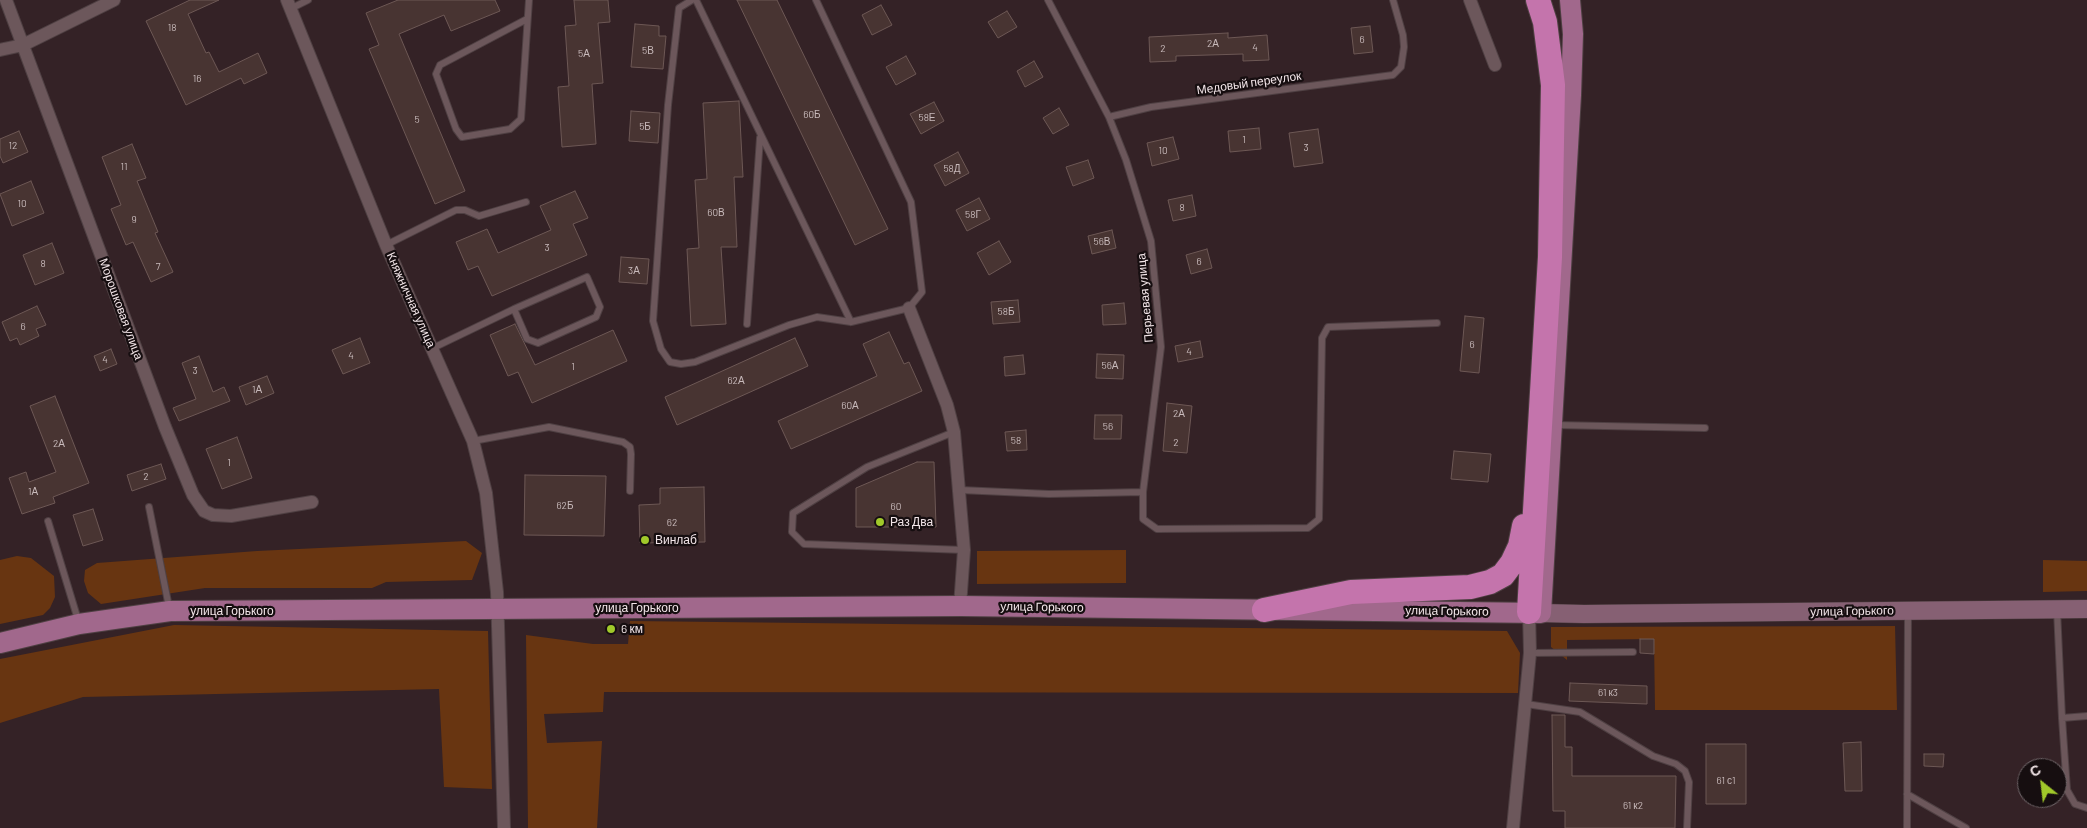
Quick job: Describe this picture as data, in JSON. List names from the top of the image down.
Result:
{
  "streets": {
    "main road": ["улица Горького"],
    "street": ["Княжничная улица", "Морошковая улица"],
    "lane": ["Медовый переулок", "Перьевая улица"]
  },
  "crossings": [
    ["Медовый переулок", "Перьевая улица"],
    ["Княжничная улица", "улица Горького"]
  ],
  "places": ["Раз Два", "Винлаб", "6 км"],
  "house_numbers": [
    "18",
    "6",
    "2А",
    "4",
    "2",
    "5В",
    "5А",
    "16",
    "60Б",
    "58Е",
    "5",
    "5Б",
    "1",
    "12",
    "3",
    "10",
    "11",
    "58Д",
    "10",
    "8",
    "60В",
    "58Г",
    "9",
    "56В",
    "3",
    "6",
    "8",
    "7",
    "3А",
    "58Б",
    "6",
    "6",
    "4",
    "4",
    "4",
    "56А",
    "1",
    "3",
    "62А",
    "1А",
    "60А",
    "2А",
    "56",
    "58",
    "2",
    "2А",
    "1",
    "2",
    "1А",
    "62Б",
    "60",
    "62",
    "61 к3",
    "61 с1",
    "61 к2"
  ],
  "north": "top left"
}
